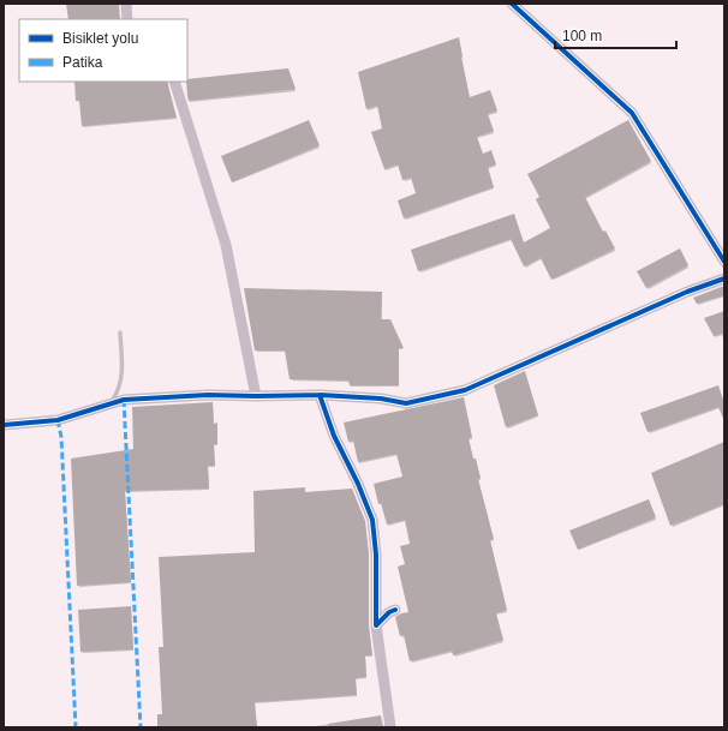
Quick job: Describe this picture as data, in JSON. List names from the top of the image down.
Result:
{
  "legend": ["Bisiklet yolu", "Patika"],
  "scale_bar": "100 m"
}
